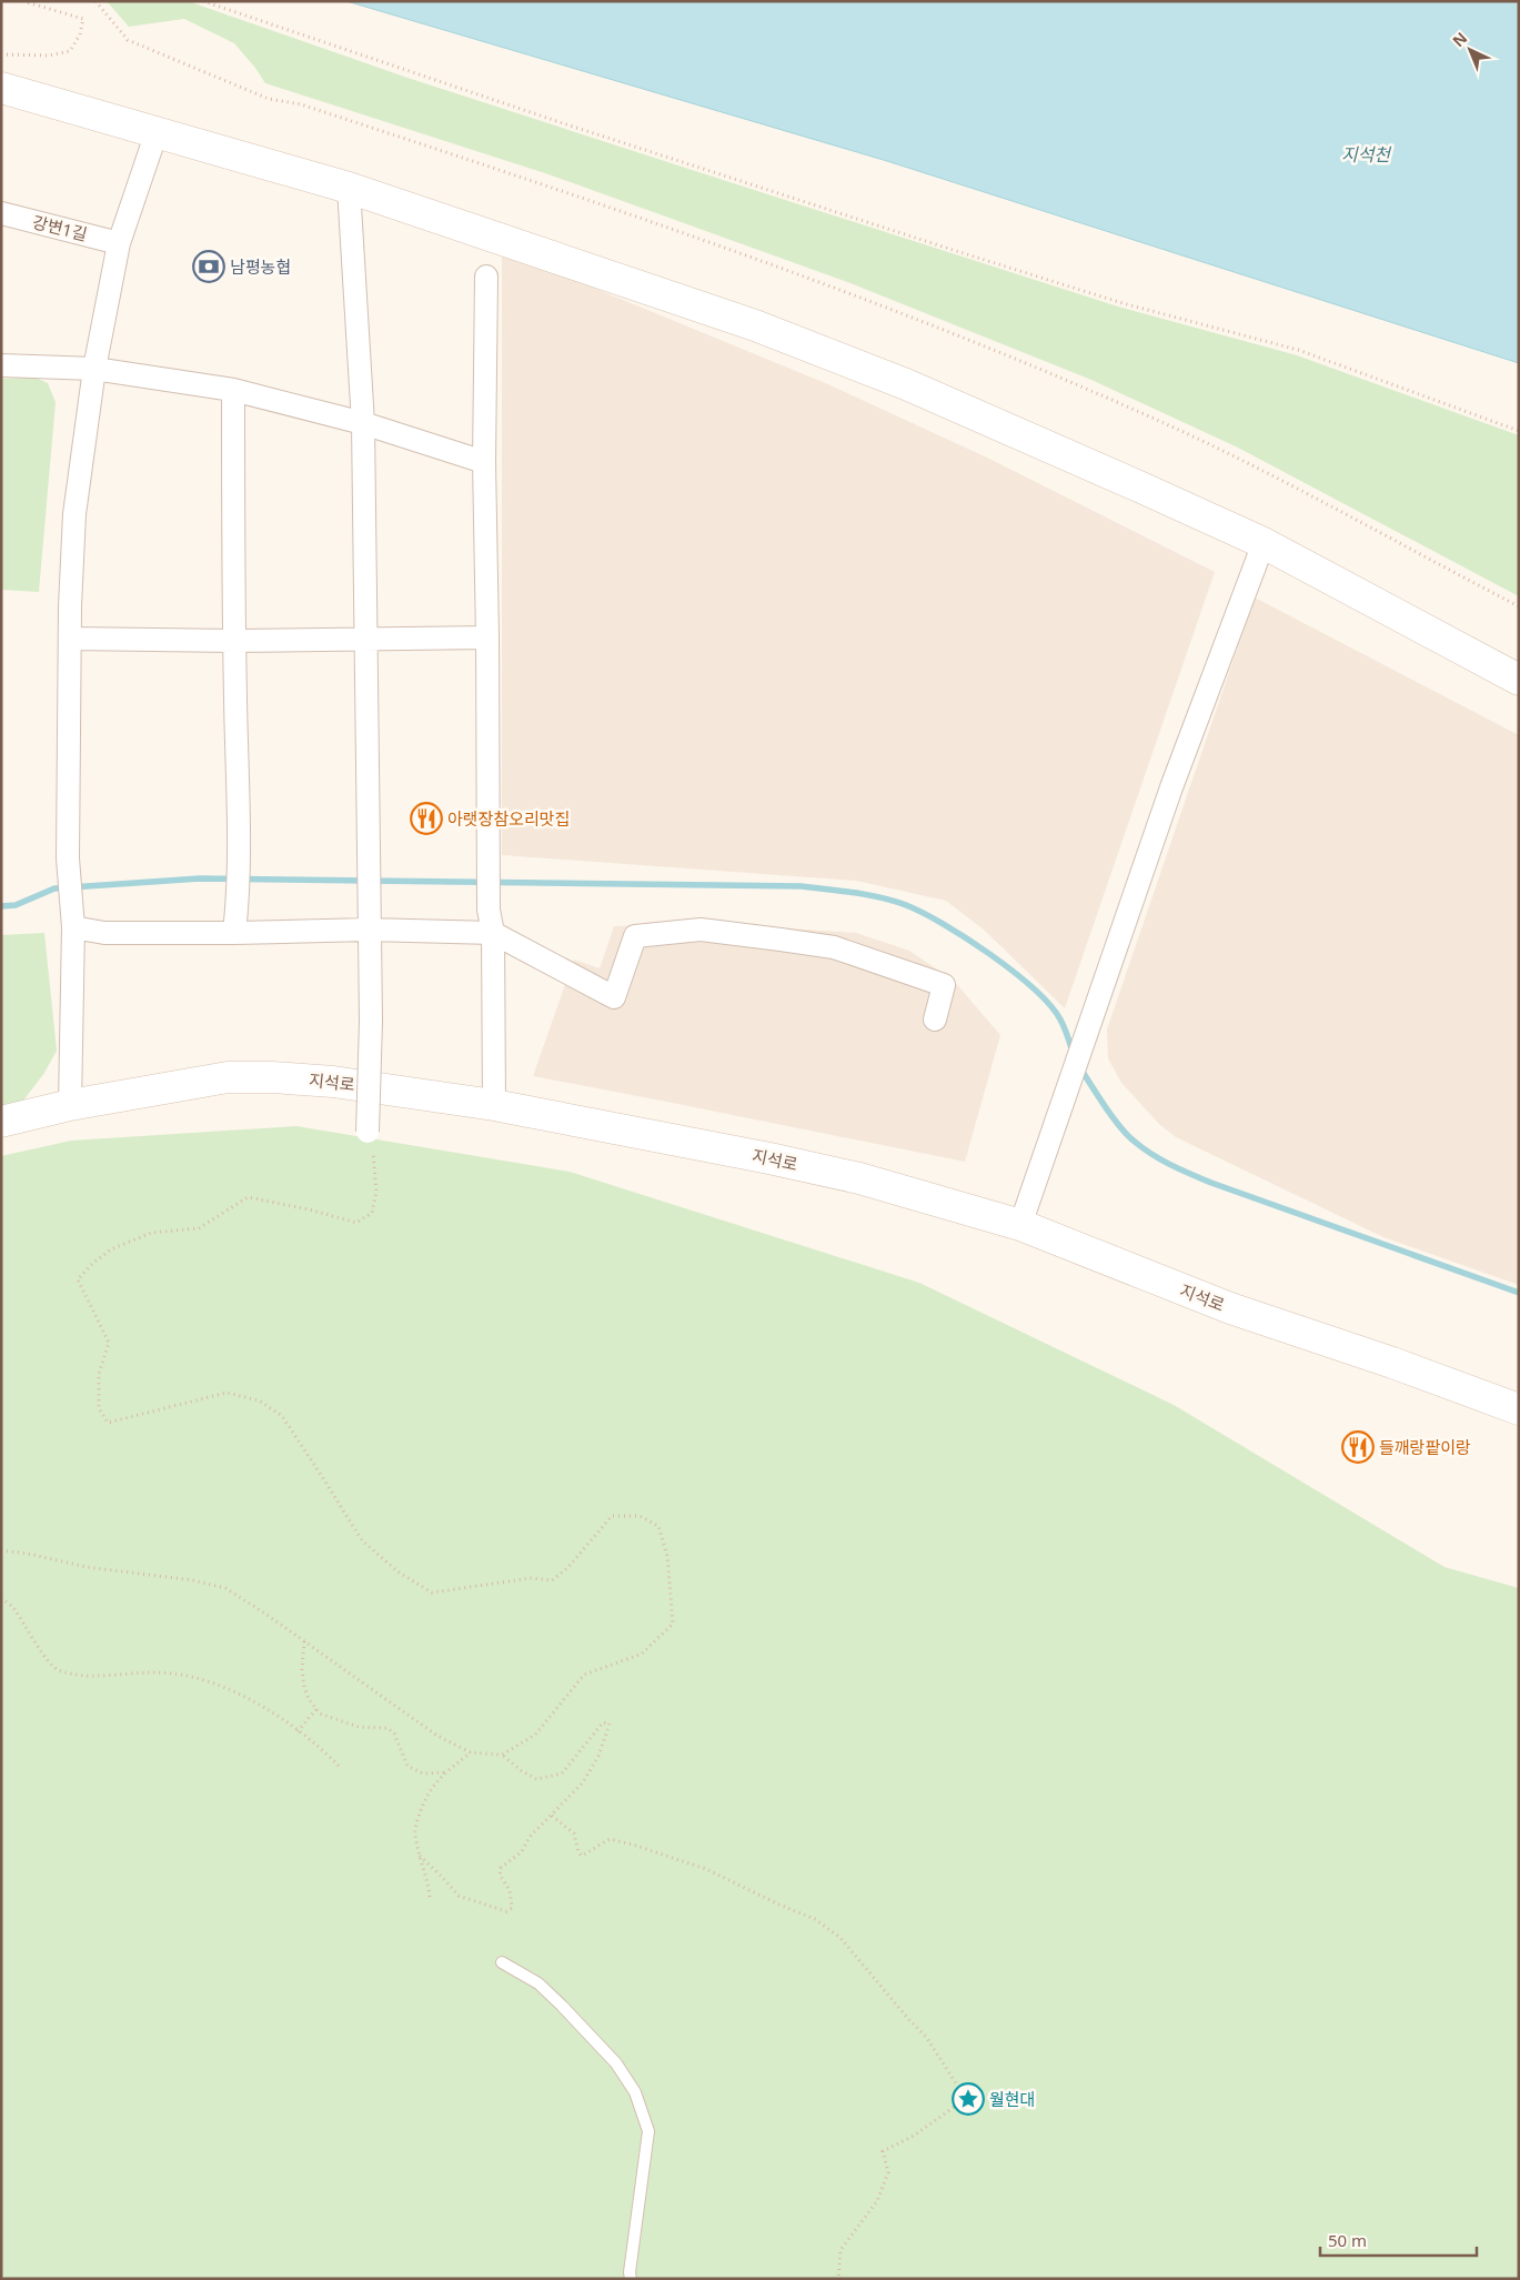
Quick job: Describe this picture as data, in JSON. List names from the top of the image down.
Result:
{
  "streets": {
    "street": ["강변1길", "지석로"]
  },
  "water": ["지석천"],
  "places": {
    "bank": ["남평농협"],
    "restaurant": ["아랫장참오리맛집", "들깨랑팥이랑"],
    "place": ["월현대"]
  },
  "scale_bar": "50 m",
  "north": "top left"
}
